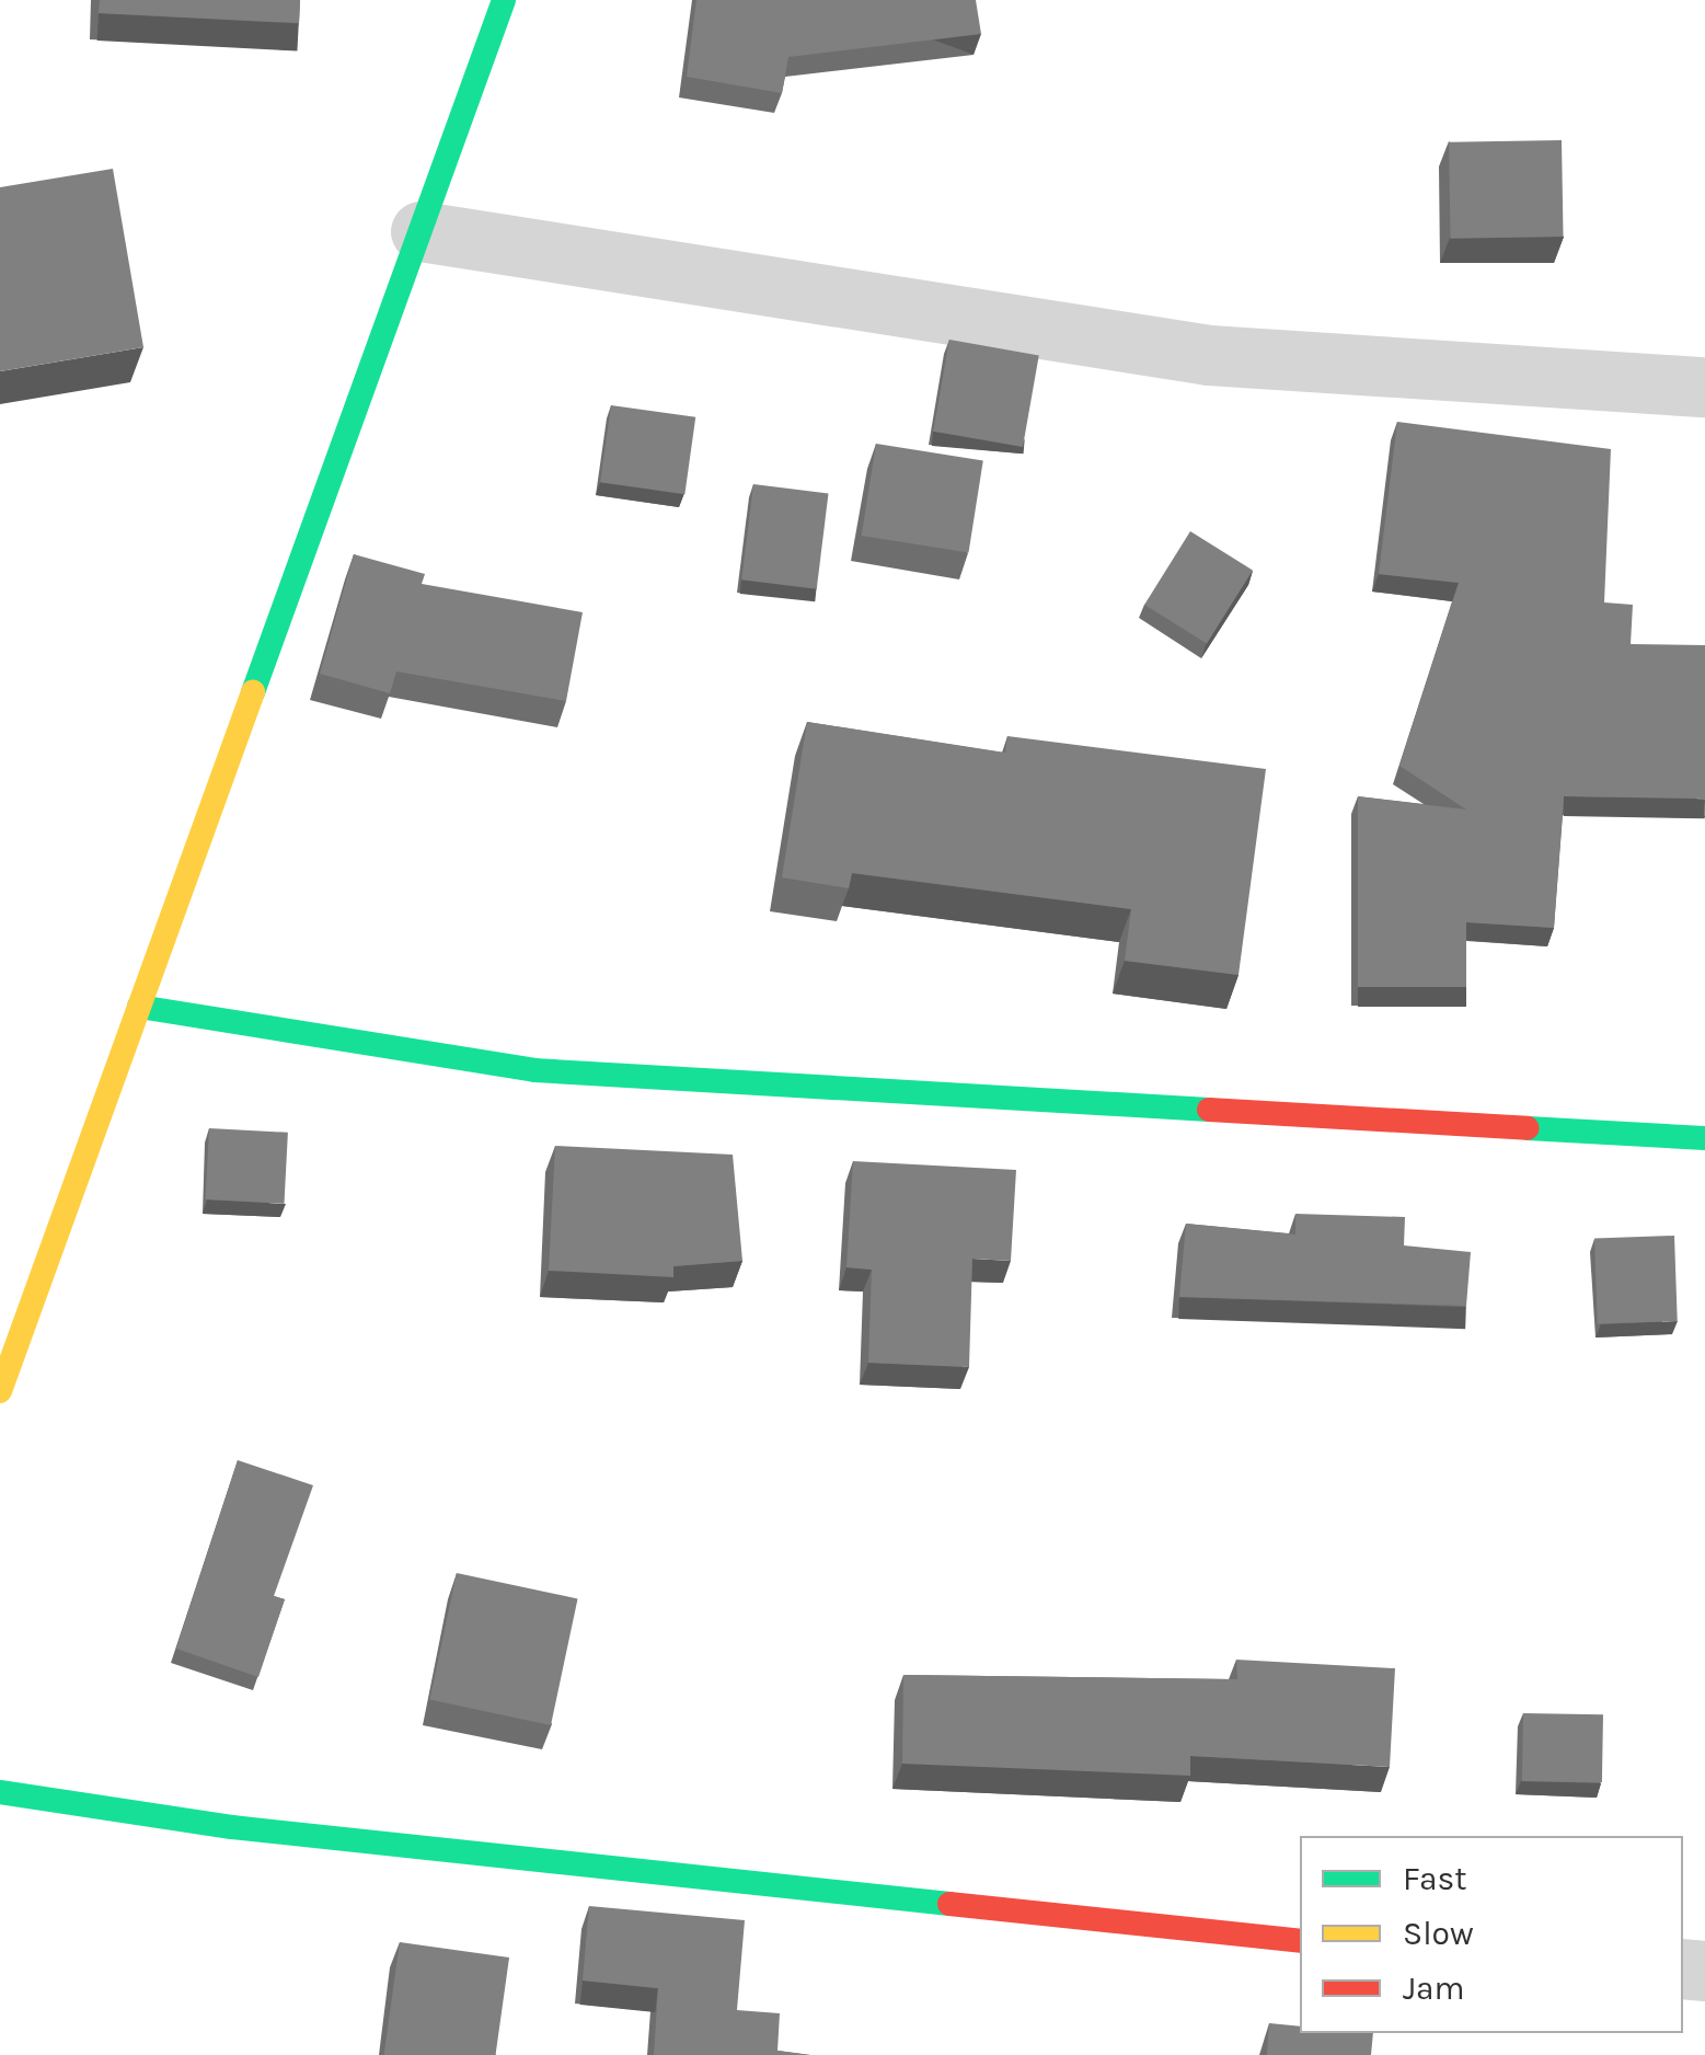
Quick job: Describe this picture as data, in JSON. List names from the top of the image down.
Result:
{
  "legend": ["Fast", "Slow", "Jam"]
}
